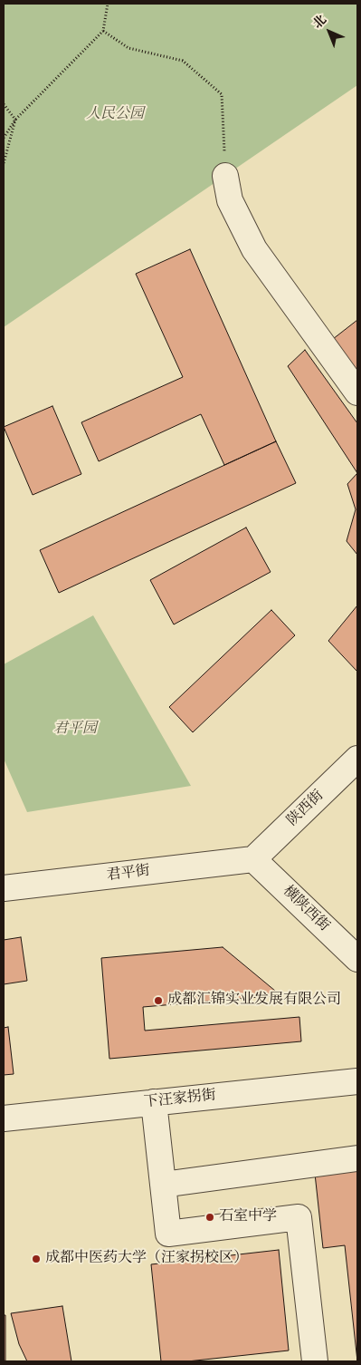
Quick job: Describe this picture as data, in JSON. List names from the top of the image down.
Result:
{
  "streets": {
    "street": [
      "陕西街",
      "君平街",
      "横陕西街",
      "下汪家拐街"
    ]
  },
  "crossings": [
    ["陕西街", "君平街"],
    ["陕西街", "横陕西街"],
    ["君平街", "横陕西街"]
  ],
  "parks": ["人民公园", "君平园"],
  "places": ["成都汇锦实业发展有限公司", "石室中学", "成都中医药大学（汪家拐校区）"],
  "north": "top left"
}
